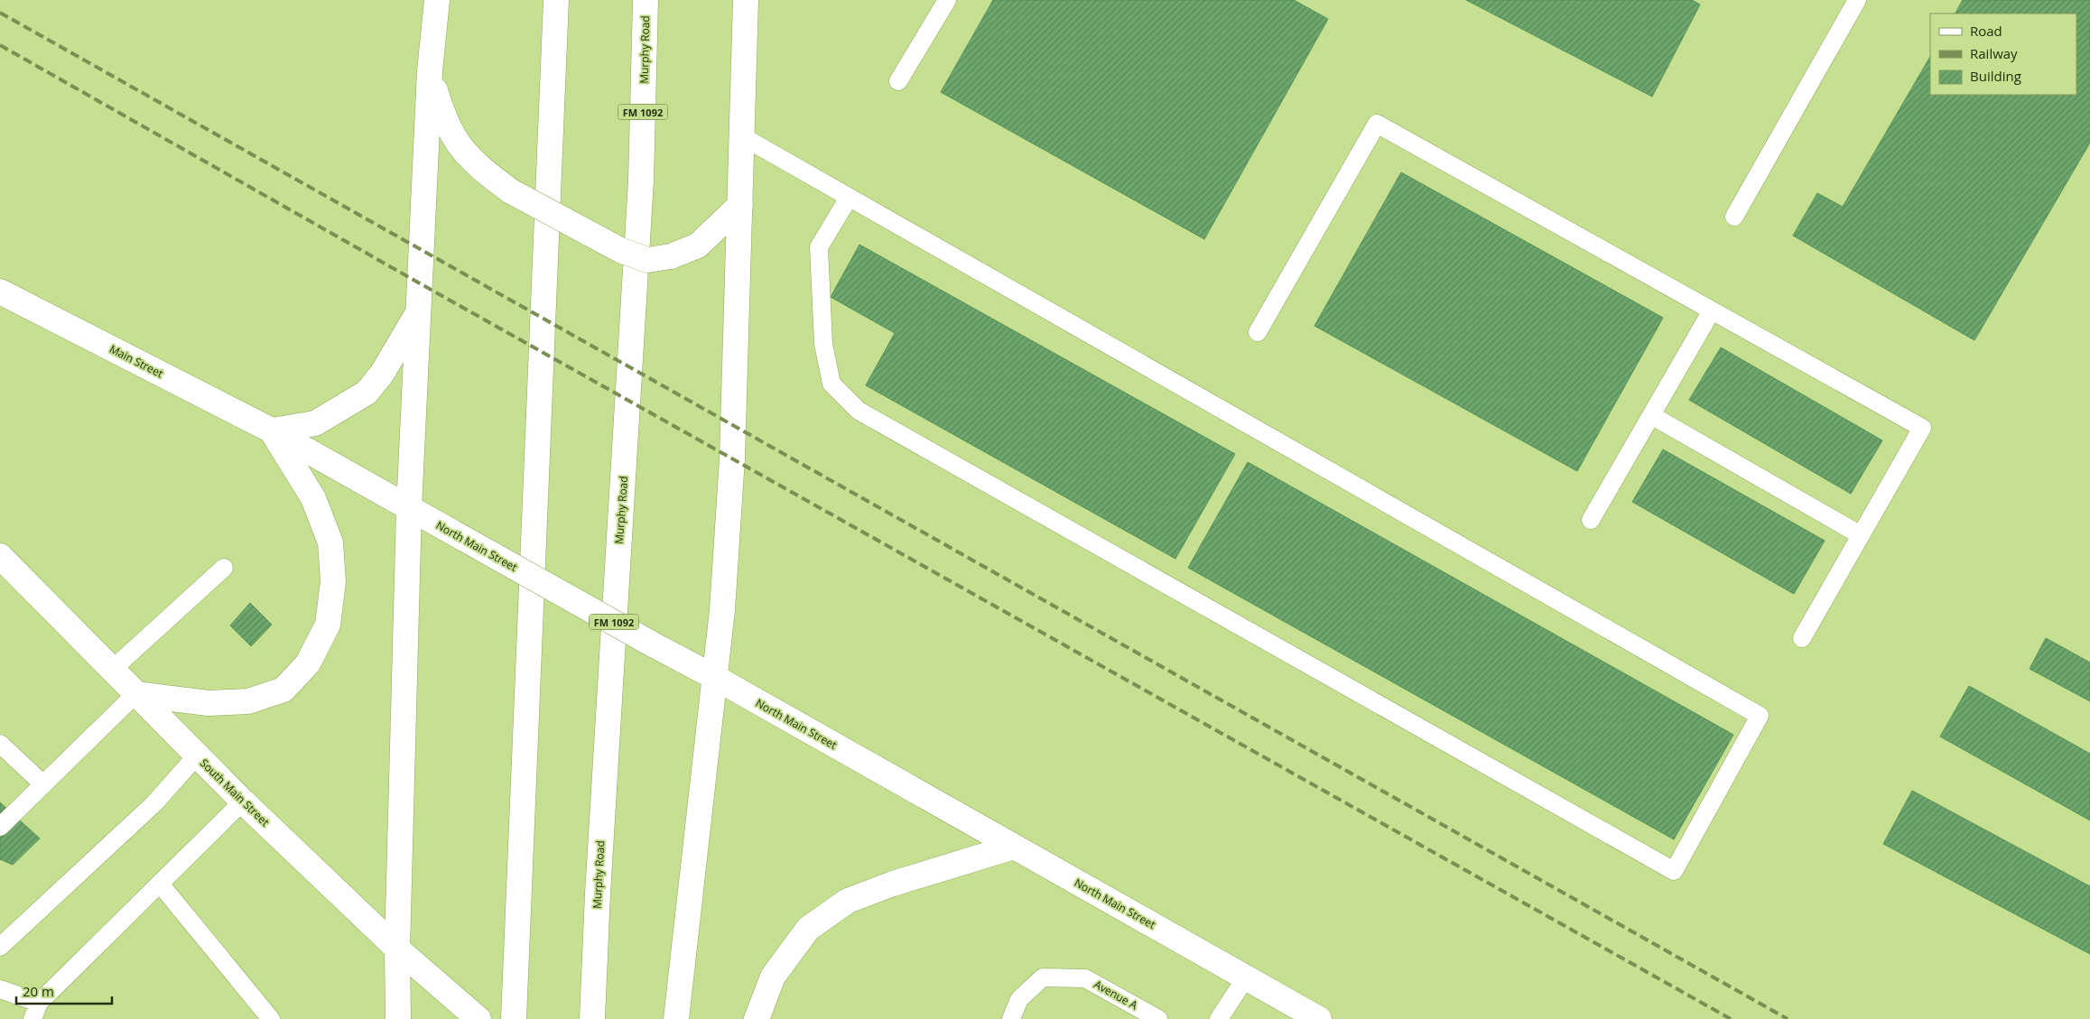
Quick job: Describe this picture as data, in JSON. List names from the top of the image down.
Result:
{
  "streets": {
    "main road": [
      "Murphy Road",
      "FM 1092",
      "Main Street",
      "North Main Street",
      "South Main Street"
    ],
    "lane": ["Avenue A"]
  },
  "crossings": [
    ["Main Street", "North Main Street"]
  ],
  "legend": ["Road", "Railway", "Building"],
  "scale_bar": "20 m"
}
